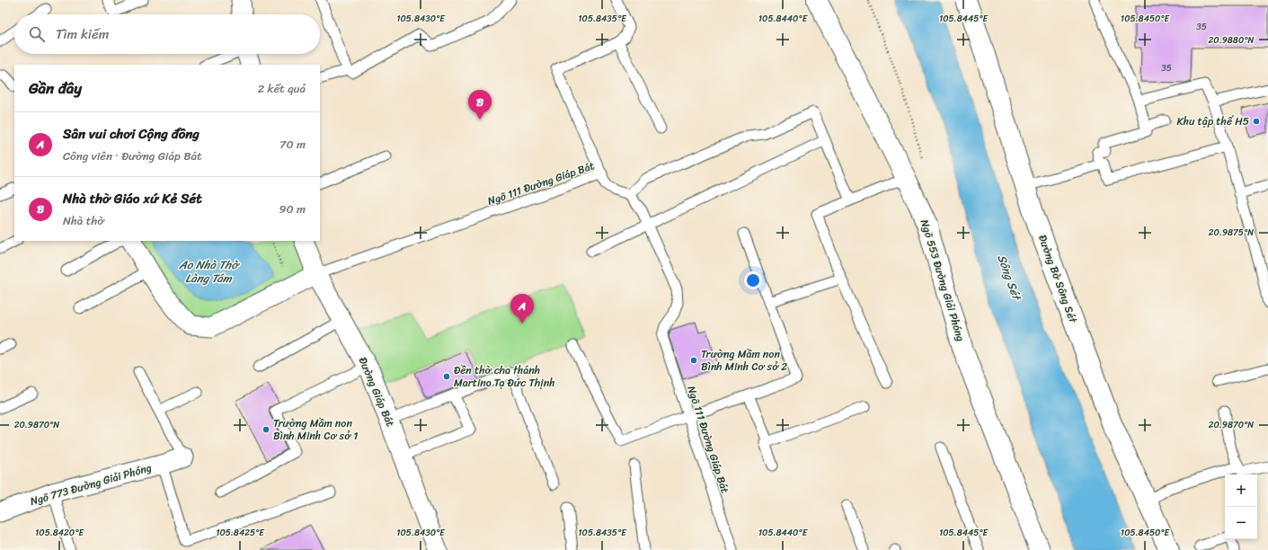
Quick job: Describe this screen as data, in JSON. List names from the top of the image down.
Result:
{
  "streets": {
    "street": [
      "Đường Bờ Sông Sét",
      "Ngõ 553 Đường Giải Phóng",
      "Đường Giáp Bát",
      "Ngõ 773 Đường Giải Phóng"
    ],
    "lane": ["Ngõ 111 Đường Giáp Bát"]
  },
  "crossings": [
    ["Ngõ 111 Đường Giáp Bát", "Đường Giáp Bát"]
  ],
  "water": ["Ao Nhà Thờ Làng Tám", "Sông Sét"],
  "places": [
    "Khu tập thể H5",
    "Trường Mầm non Bình Minh Cơ sở 2",
    "Đền thờ cha thánh Martino Tạ Đức Thịnh",
    "Trường Mầm non Bình Minh Cơ sở 1"
  ],
  "house_numbers": ["35", "35"],
  "page": {
    "search": "Tìm kiếm",
    "heading": ["Gần đây", "2 kết quả"],
    "pins": ["B", "A"],
    "list": [
      {
        "mark": "A",
        "name": "Sân vui chơi Cộng đồng",
        "note": "Công viên · Đường Giáp Bát",
        "value": "70 m"
      },
      {
        "mark": "B",
        "name": "Nhà thờ Giáo xứ Kẻ Sét",
        "note": "Nhà thờ",
        "value": "90 m"
      }
    ],
    "map_buttons": ["+", "−"]
  },
  "coordinates": [
    "105.8430°E",
    "105.8435°E",
    "105.8440°E",
    "105.8445°E",
    "105.8450°E",
    "20.9880°N",
    "20.9875°N",
    "20.9870°N",
    "105.8420°E",
    "105.8425°E"
  ]
}
